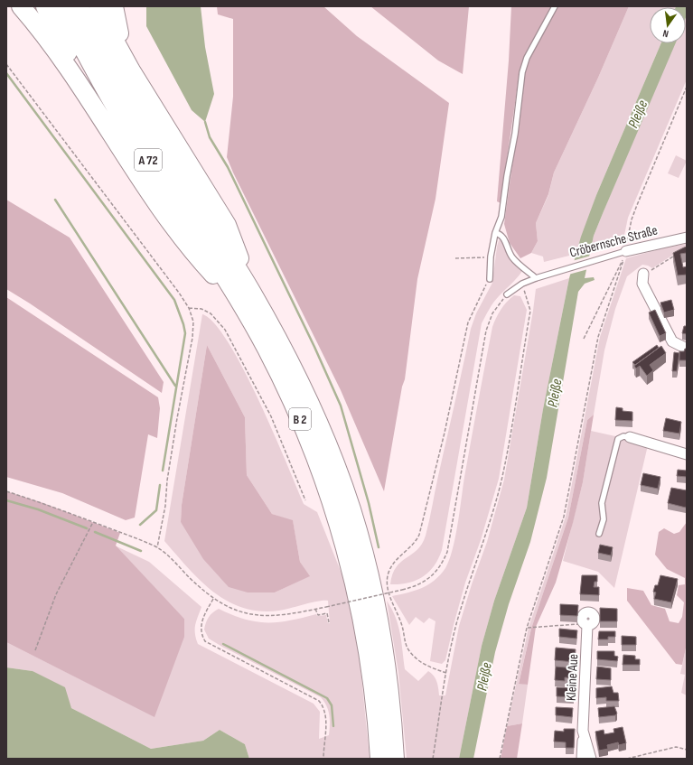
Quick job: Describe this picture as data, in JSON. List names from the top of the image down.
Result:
{
  "streets": {
    "highway": ["A 72", "B 2"],
    "street": ["Cröbernsche Straße", "Kleine Aue"]
  },
  "crossings": [
    ["A 72", "B 2"]
  ],
  "water": ["Pleiße"],
  "north": "bottom"
}
